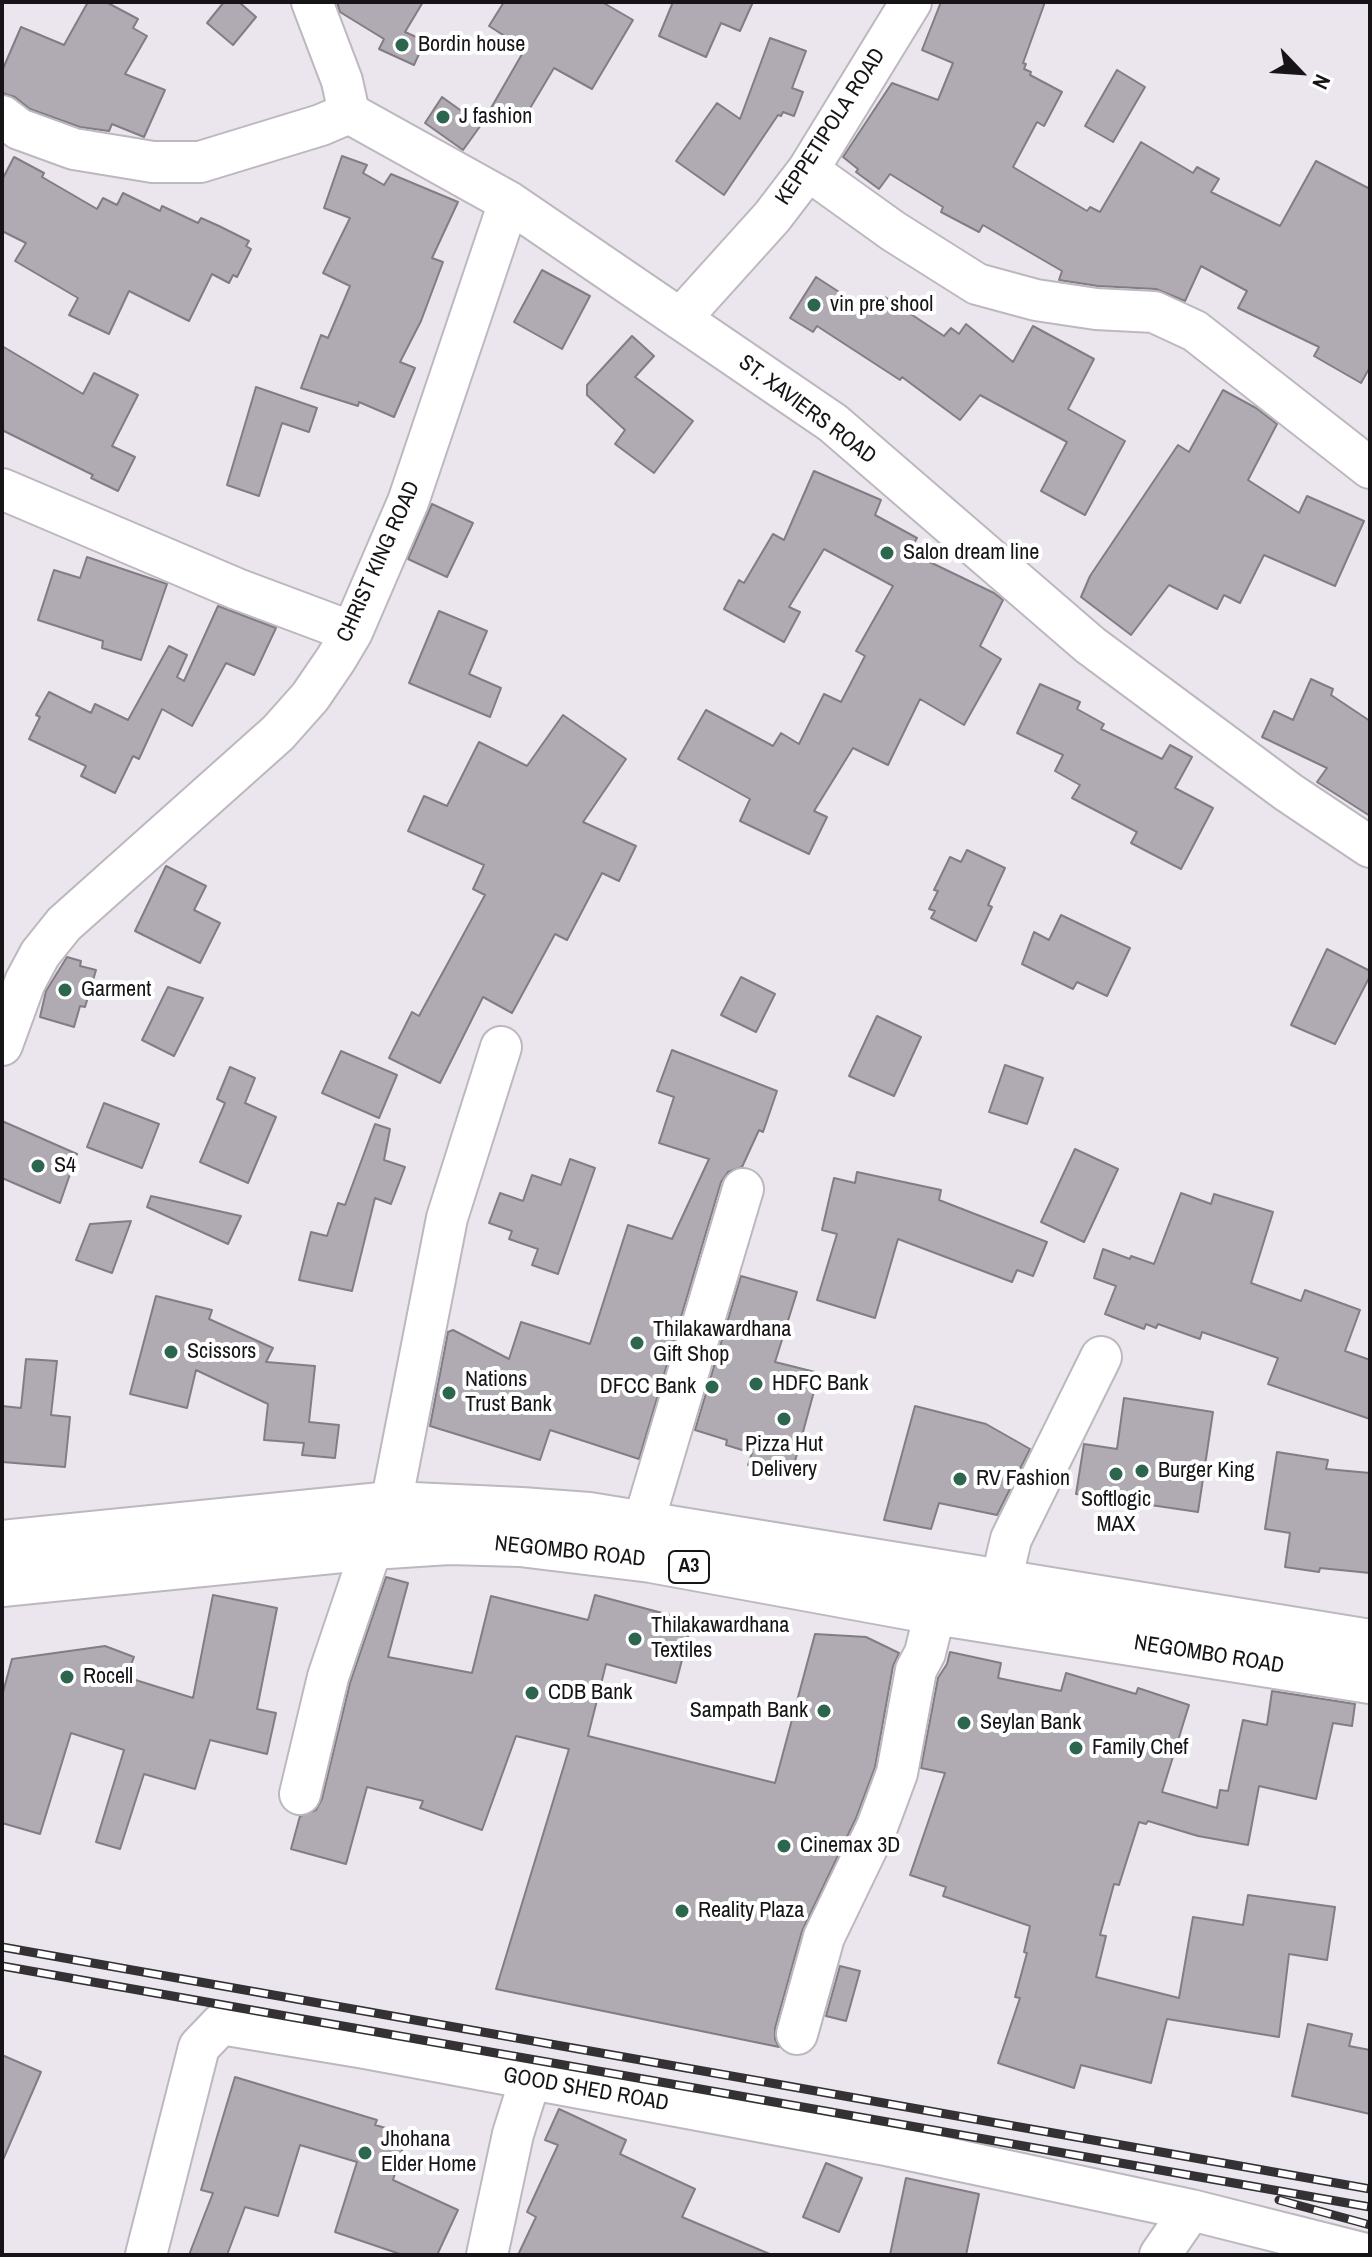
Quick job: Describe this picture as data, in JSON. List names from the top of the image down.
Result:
{
  "streets": {
    "highway": ["NEGOMBO ROAD", "A3"],
    "street": [
      "KEPPETIPOLA ROAD",
      "ST. XAVIERS ROAD",
      "CHRIST KING ROAD",
      "GOOD SHED ROAD"
    ]
  },
  "crossings": [
    ["KEPPETIPOLA ROAD", "ST. XAVIERS ROAD"],
    ["ST. XAVIERS ROAD", "CHRIST KING ROAD"]
  ],
  "places": [
    "Bordin house",
    "J fashion",
    "vin pre shool",
    "Salon dream line",
    "Garment",
    "S4",
    "Thilakawardhana Gift Shop",
    "Scissors",
    "HDFC Bank",
    "DFCC Bank",
    "Nations Trust Bank",
    "Pizza Hut Delivery",
    "Burger King",
    "Softlogic MAX",
    "RV Fashion",
    "Thilakawardhana Textiles",
    "Rocell",
    "CDB Bank",
    "Sampath Bank",
    "Seylan Bank",
    "Family Chef",
    "Cinemax 3D",
    "Reality Plaza",
    "Jhohana Elder Home"
  ],
  "north": "bottom right"
}
